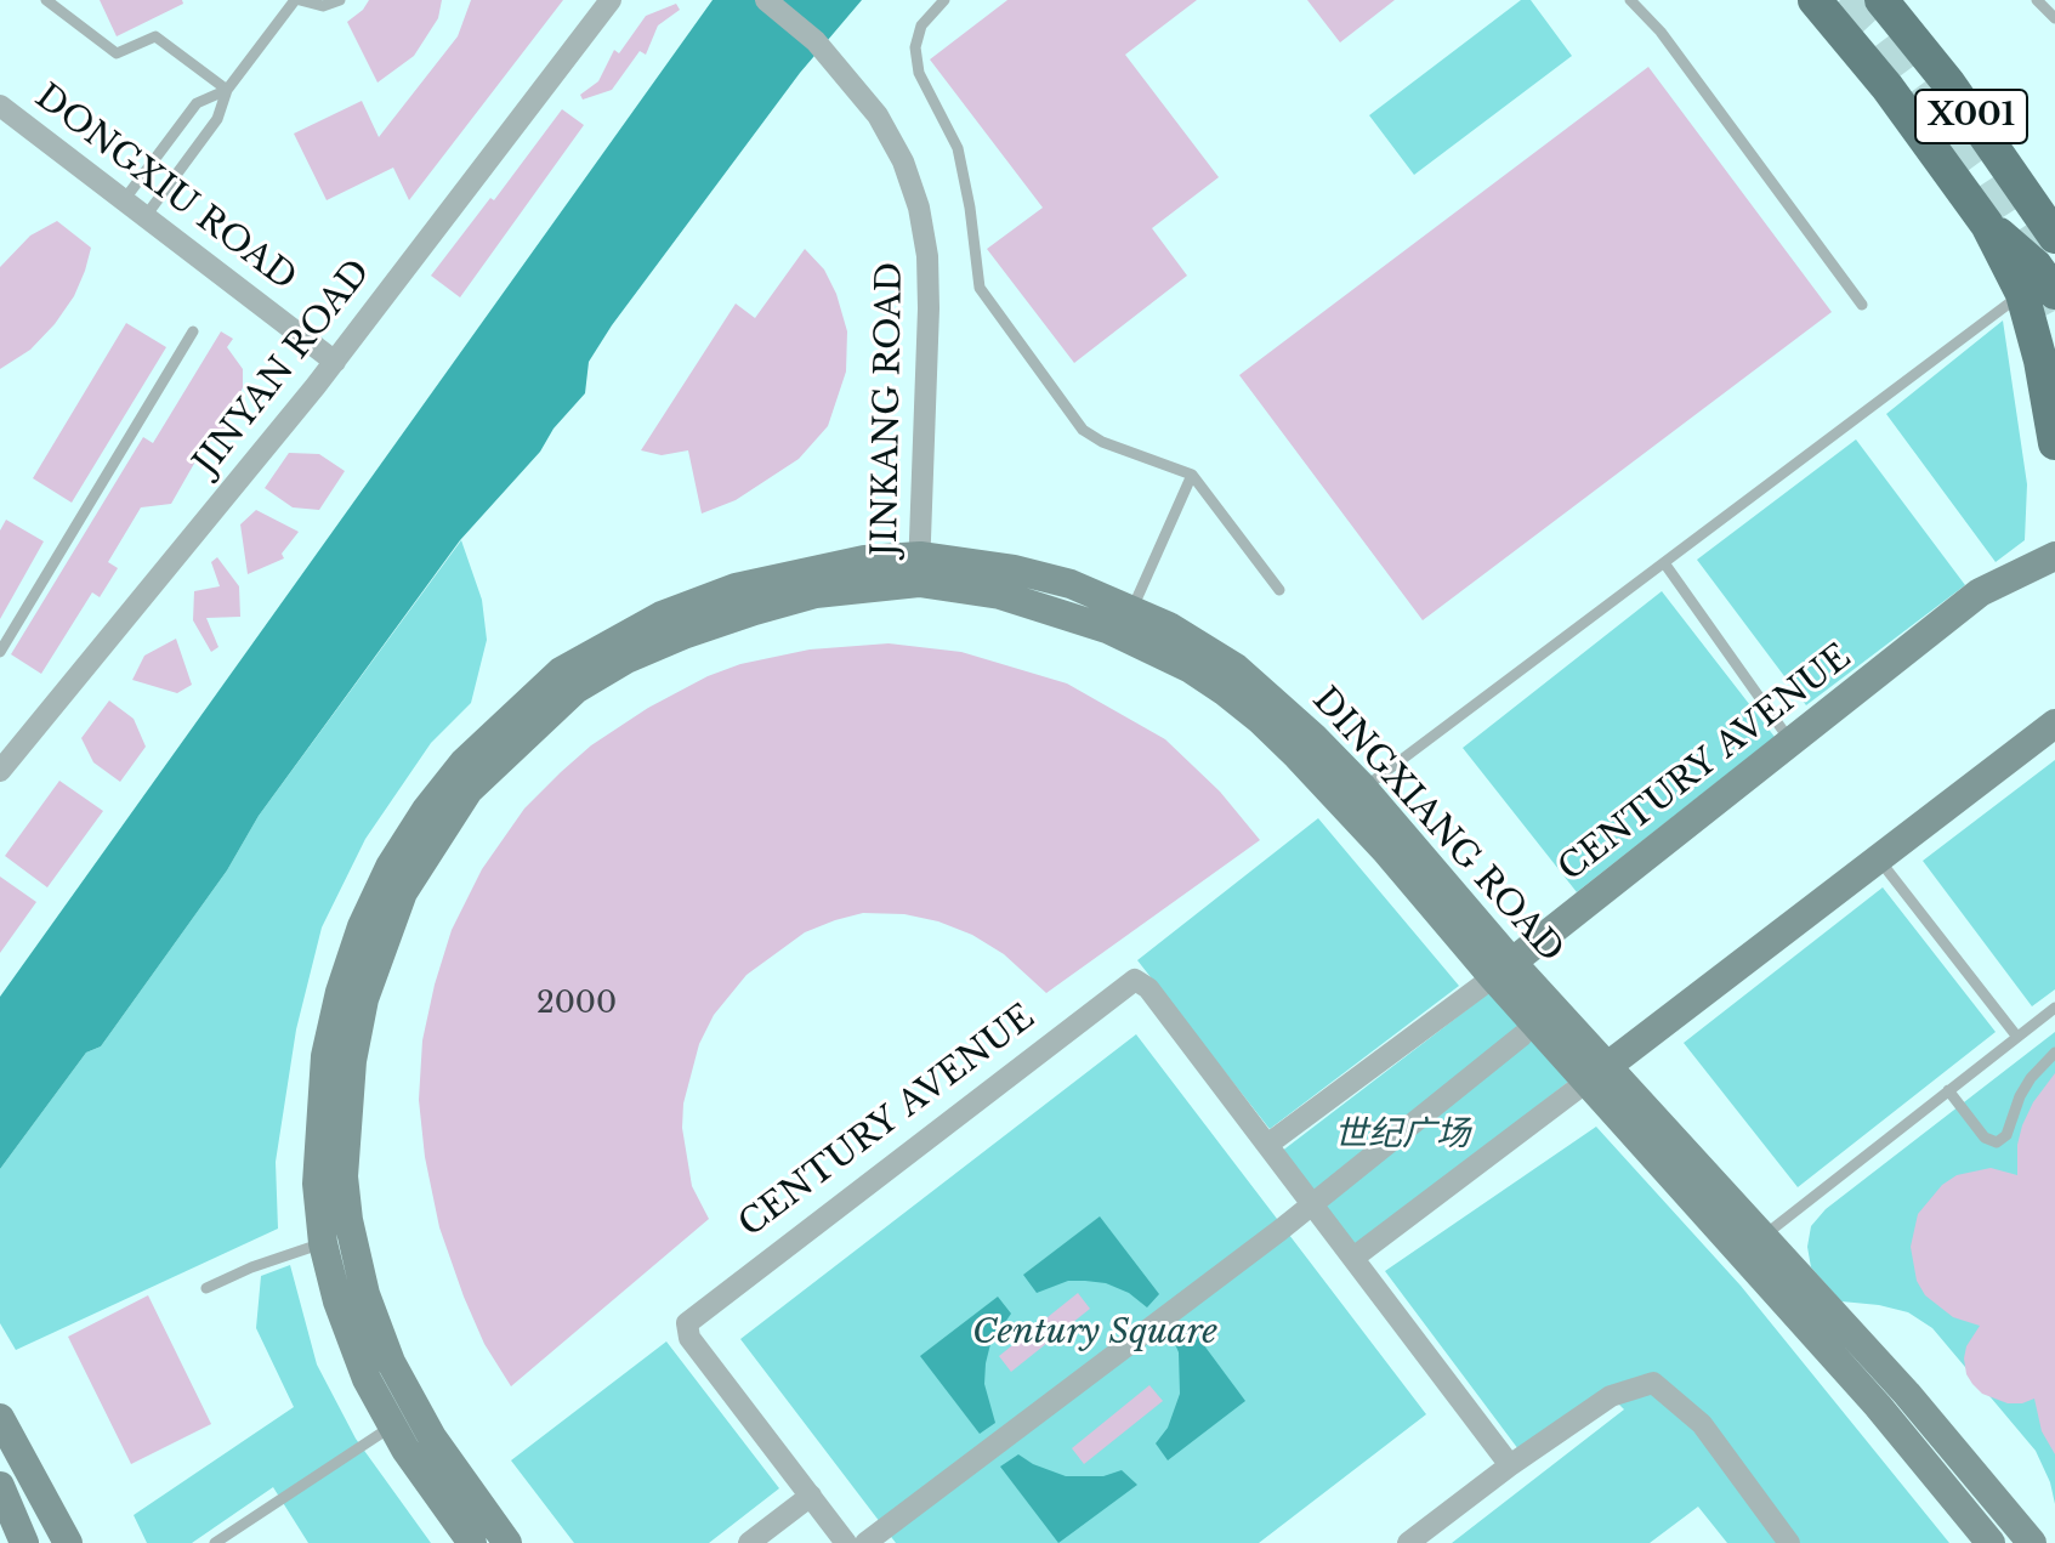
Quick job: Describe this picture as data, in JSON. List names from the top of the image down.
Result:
{
  "streets": {
    "main road": ["X001"],
    "street": [
      "DONGXIU ROAD",
      "JINYAN ROAD",
      "JINKANG ROAD",
      "CENTURY AVENUE",
      "DINGXIANG ROAD"
    ]
  },
  "crossings": [
    ["DONGXIU ROAD", "JINYAN ROAD"],
    ["JINKANG ROAD", "DINGXIANG ROAD"],
    ["CENTURY AVENUE", "DINGXIANG ROAD"]
  ],
  "parks": ["世纪广场", "Century Square"],
  "house_numbers": ["2000"]
}
